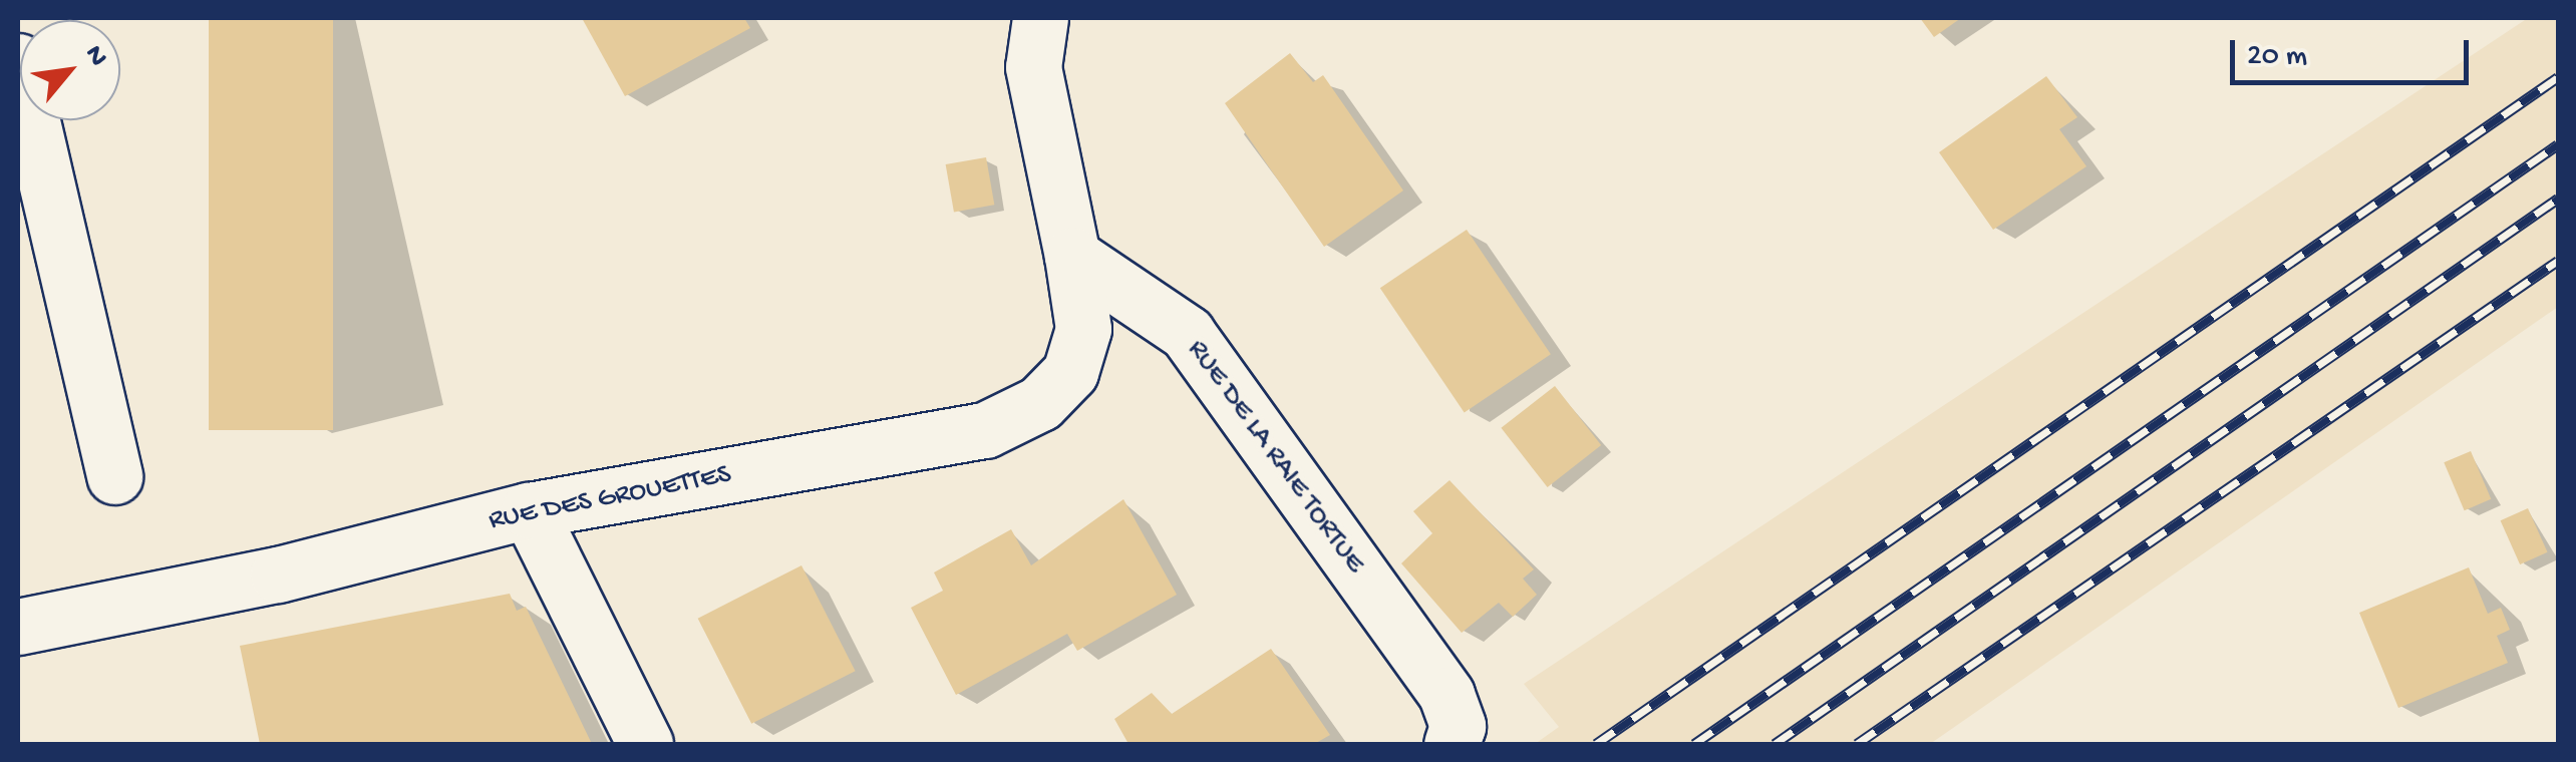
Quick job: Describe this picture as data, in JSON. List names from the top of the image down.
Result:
{
  "streets": {
    "street": ["RUE DE LA RAIE TORTUE", "RUE DES GROUETTES"]
  },
  "crossings": [
    ["RUE DE LA RAIE TORTUE", "RUE DES GROUETTES"]
  ],
  "scale_bar": "20 m",
  "north": "top right"
}
